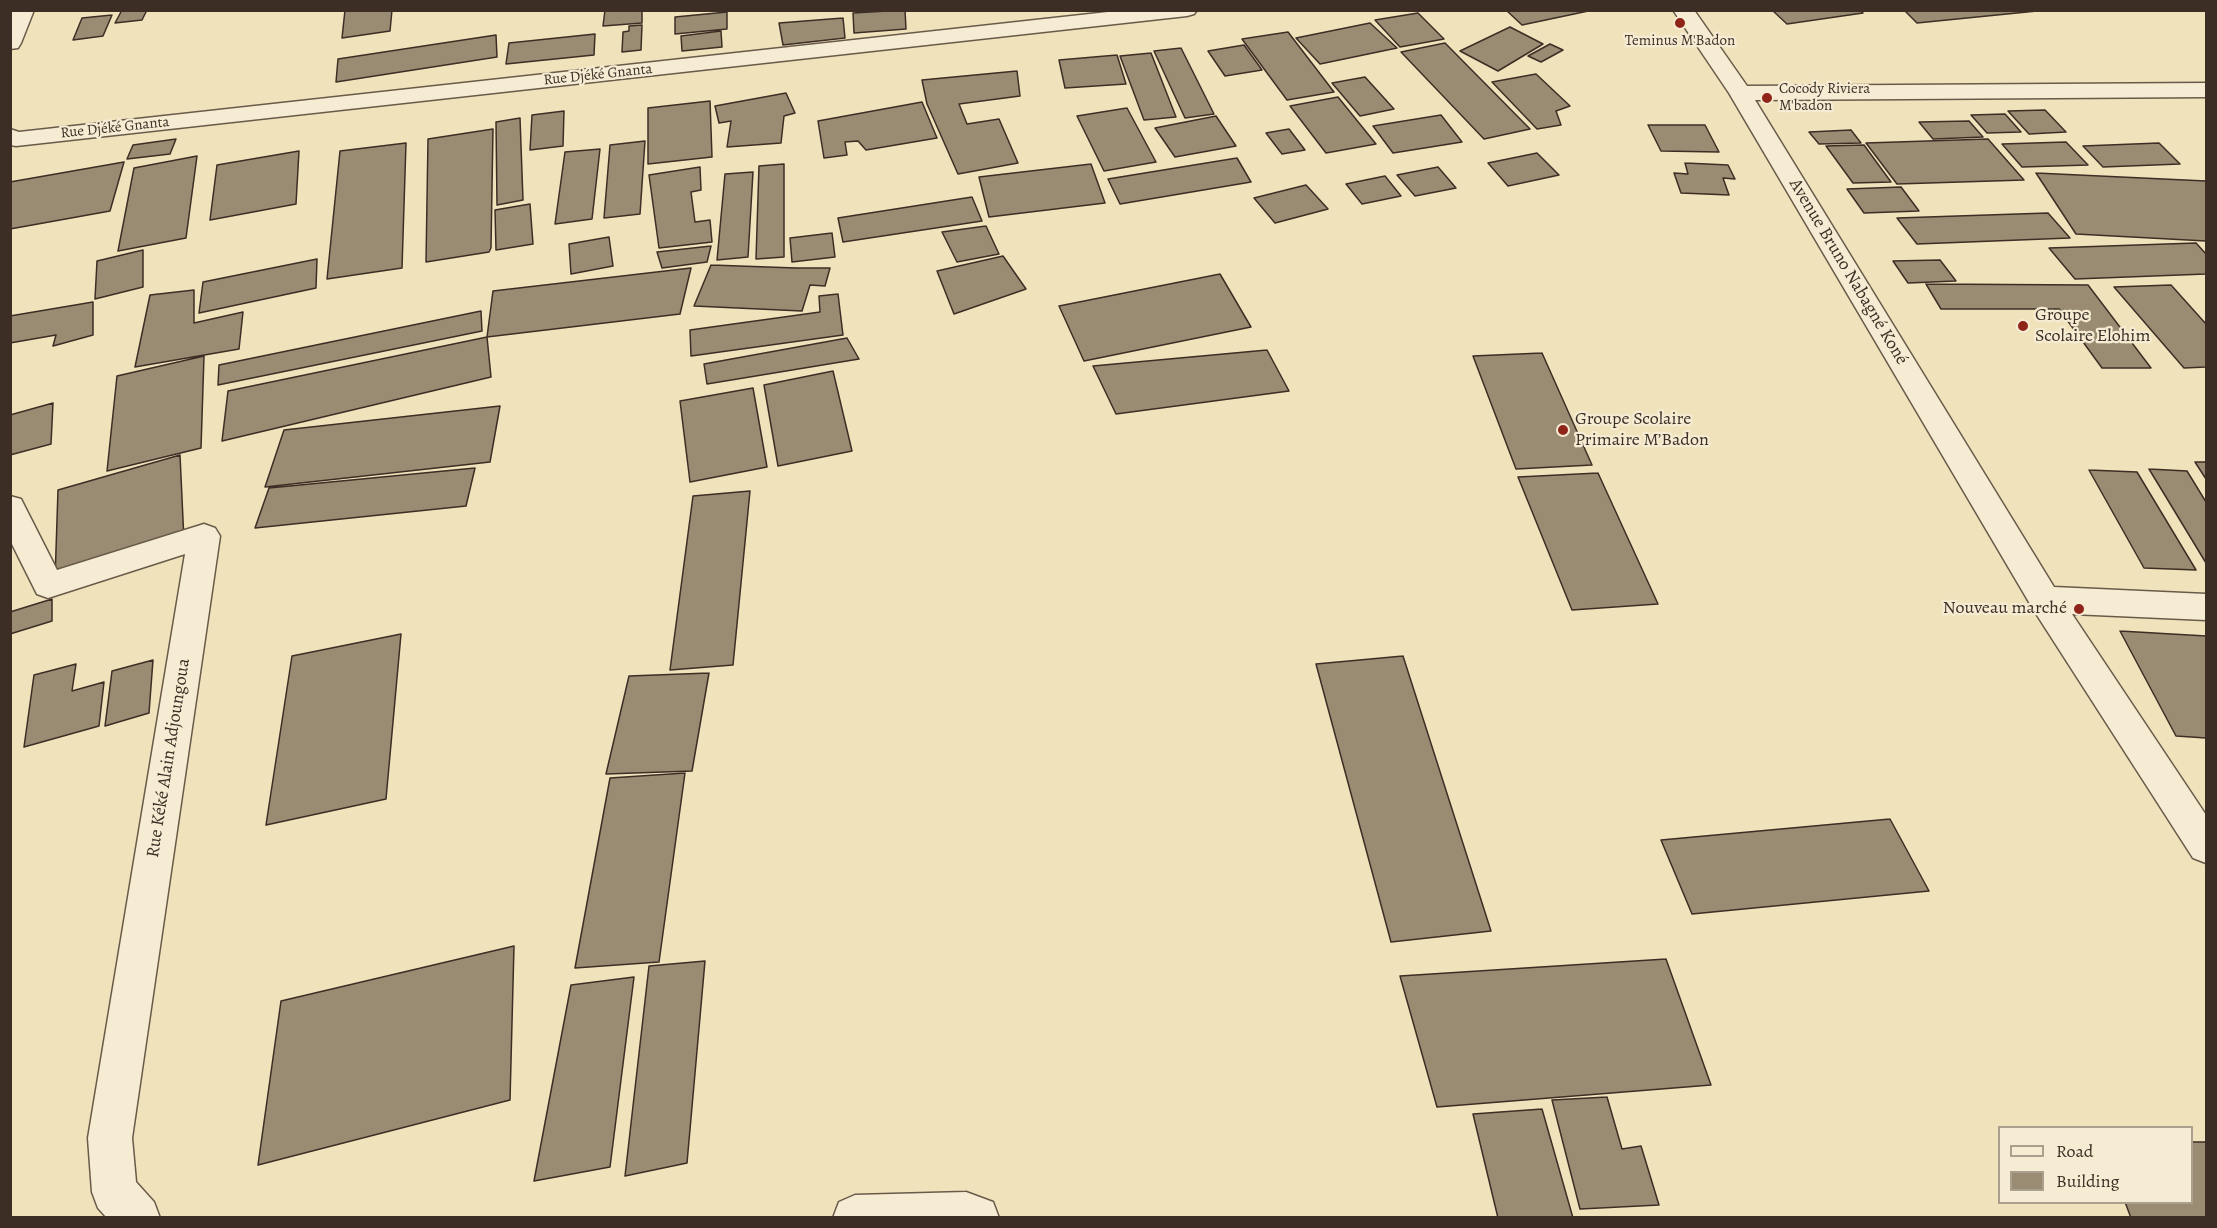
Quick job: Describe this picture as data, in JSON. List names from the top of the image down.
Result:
{
  "streets": {
    "street": ["Rue Djéké Gnanta", "Avenue Bruno Nabagné Koné", "Rue Kéké Alain Adjoungoua"]
  },
  "places": [
    "Teminus M'Badon",
    "Cocody Riviera M'badon",
    "Groupe Scolaire Elohim",
    "Groupe Scolaire Primaire M’Badon",
    "Nouveau marché"
  ],
  "legend": ["Road", "Building"]
}
